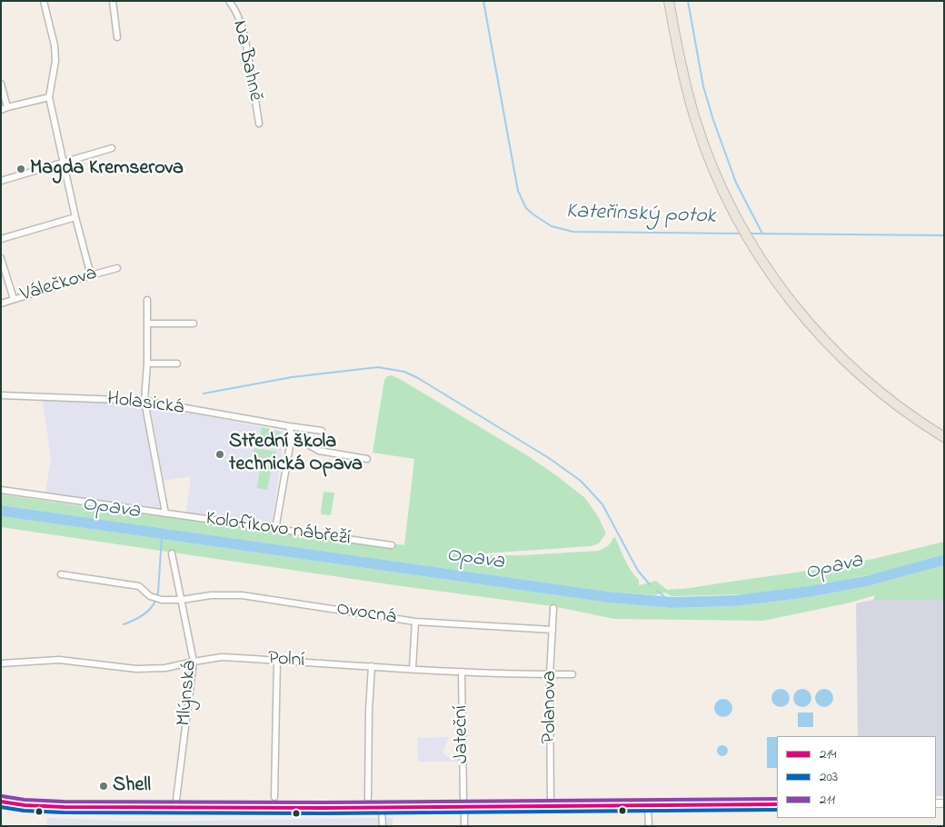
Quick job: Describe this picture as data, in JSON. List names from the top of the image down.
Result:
{
  "streets": {
    "street": [
      "Na Bahně",
      "Válečkova",
      "Holasická",
      "Kolofíkovo nábřeží",
      "Ovocná",
      "Polní",
      "Mlýnská",
      "Polanova",
      "Jateční"
    ]
  },
  "crossings": [
    ["Ovocná", "Mlýnská"],
    ["Ovocná", "Polanova"],
    ["Polní", "Mlýnská"],
    ["Polní", "Polanova"],
    ["Polní", "Jateční"]
  ],
  "water": ["Kateřinský potok", "Opava"],
  "places": ["Magda Kremserova", "Střední škola technická Opava", "Shell"],
  "lines": ["transit line 211", "transit line 214", "transit line 203"],
  "legend": ["214", "203", "211"]
}
